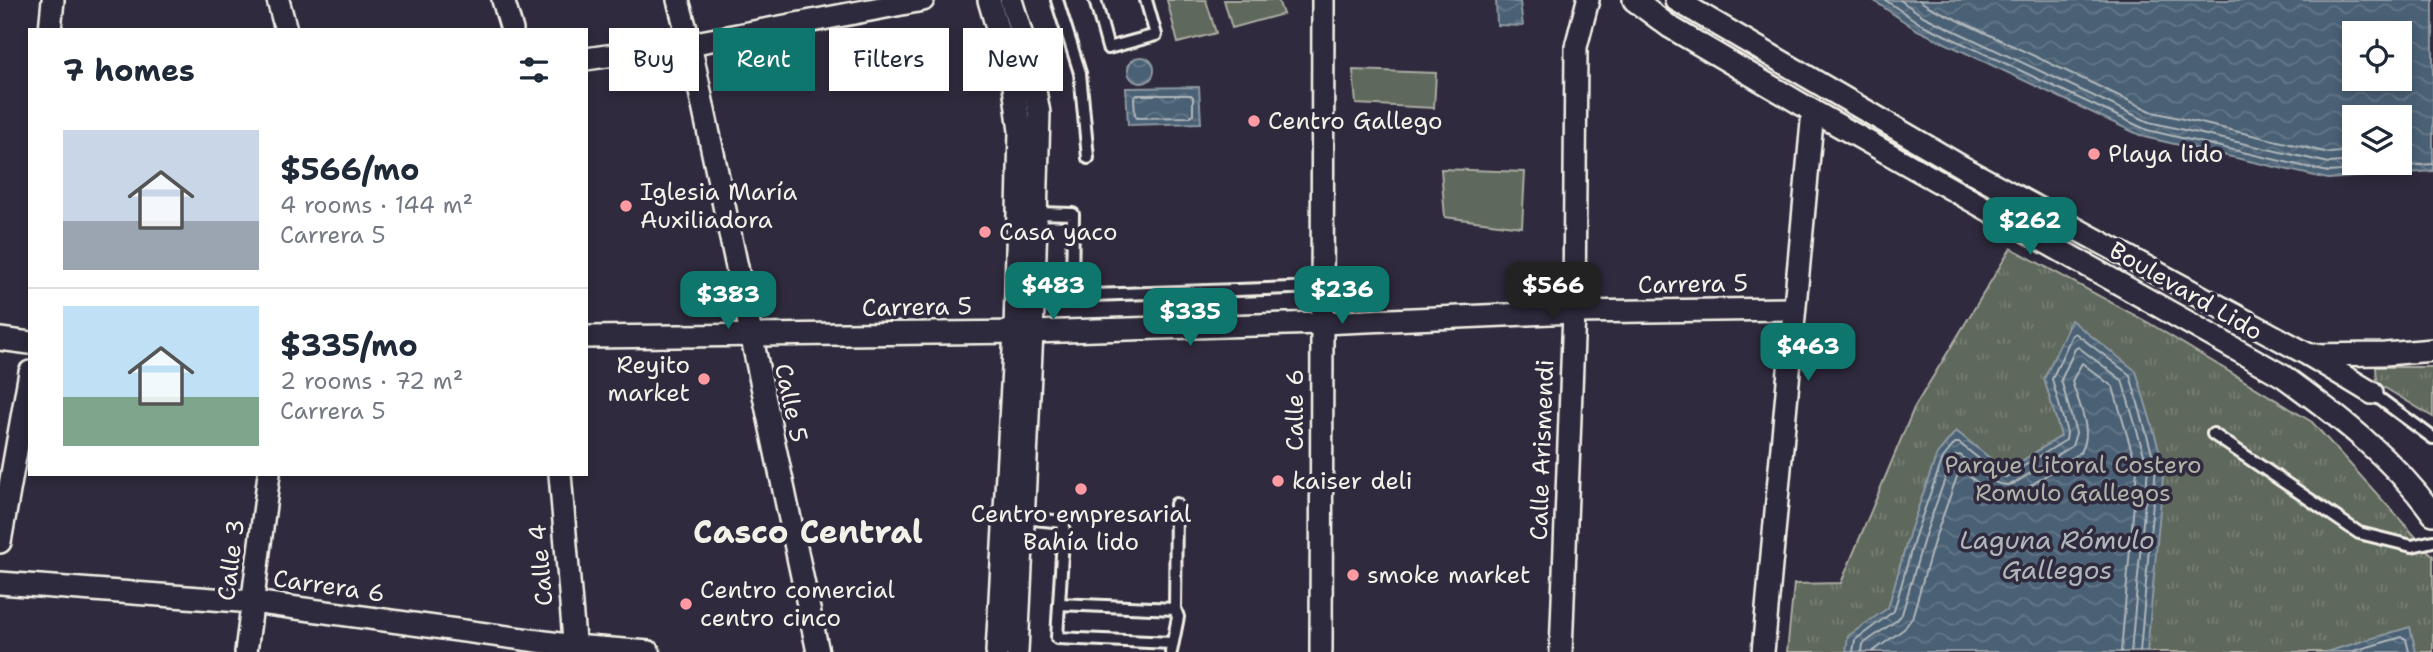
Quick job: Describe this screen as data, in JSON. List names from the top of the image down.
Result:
{
  "streets": {
    "street": [
      "Carrera 5",
      "Boulevard Lido",
      "Calle 5",
      "Calle 6",
      "Calle Arismendi",
      "Calle 3",
      "Calle 4",
      "Carrera 6"
    ]
  },
  "crossings": [
    ["Carrera 5", "Calle 5"],
    ["Carrera 5", "Calle 6"],
    ["Carrera 5", "Calle Arismendi"],
    ["Calle 3", "Carrera 6"],
    ["Calle 4", "Carrera 6"]
  ],
  "districts": ["Casco Central"],
  "water": ["Laguna Rómulo Gallegos"],
  "parks": ["Parque Litoral Costero Romulo Gallegos"],
  "places": [
    "Centro Gallego",
    "Playa lido",
    "Iglesia María Auxiliadora",
    "Casa yaco",
    "Reyito market",
    "kaiser deli",
    "Centro empresarial Bahía lido",
    "smoke market",
    "Centro comercial centro cinco"
  ],
  "page": {
    "chip": [
      "Buy",
      "Rent",
      "Filters",
      "New"
    ],
    "heading": "7 homes",
    "list": [
      {
        "name": "$566/mo",
        "note": "4 rooms · 144 m² · Carrera 5"
      },
      {
        "name": "$335/mo",
        "note": "2 rooms · 72 m² · Carrera 5"
      }
    ],
    "price": [
      "$262",
      "$483",
      "$566",
      "$236",
      "$383",
      "$335",
      "$463"
    ]
  }
}
